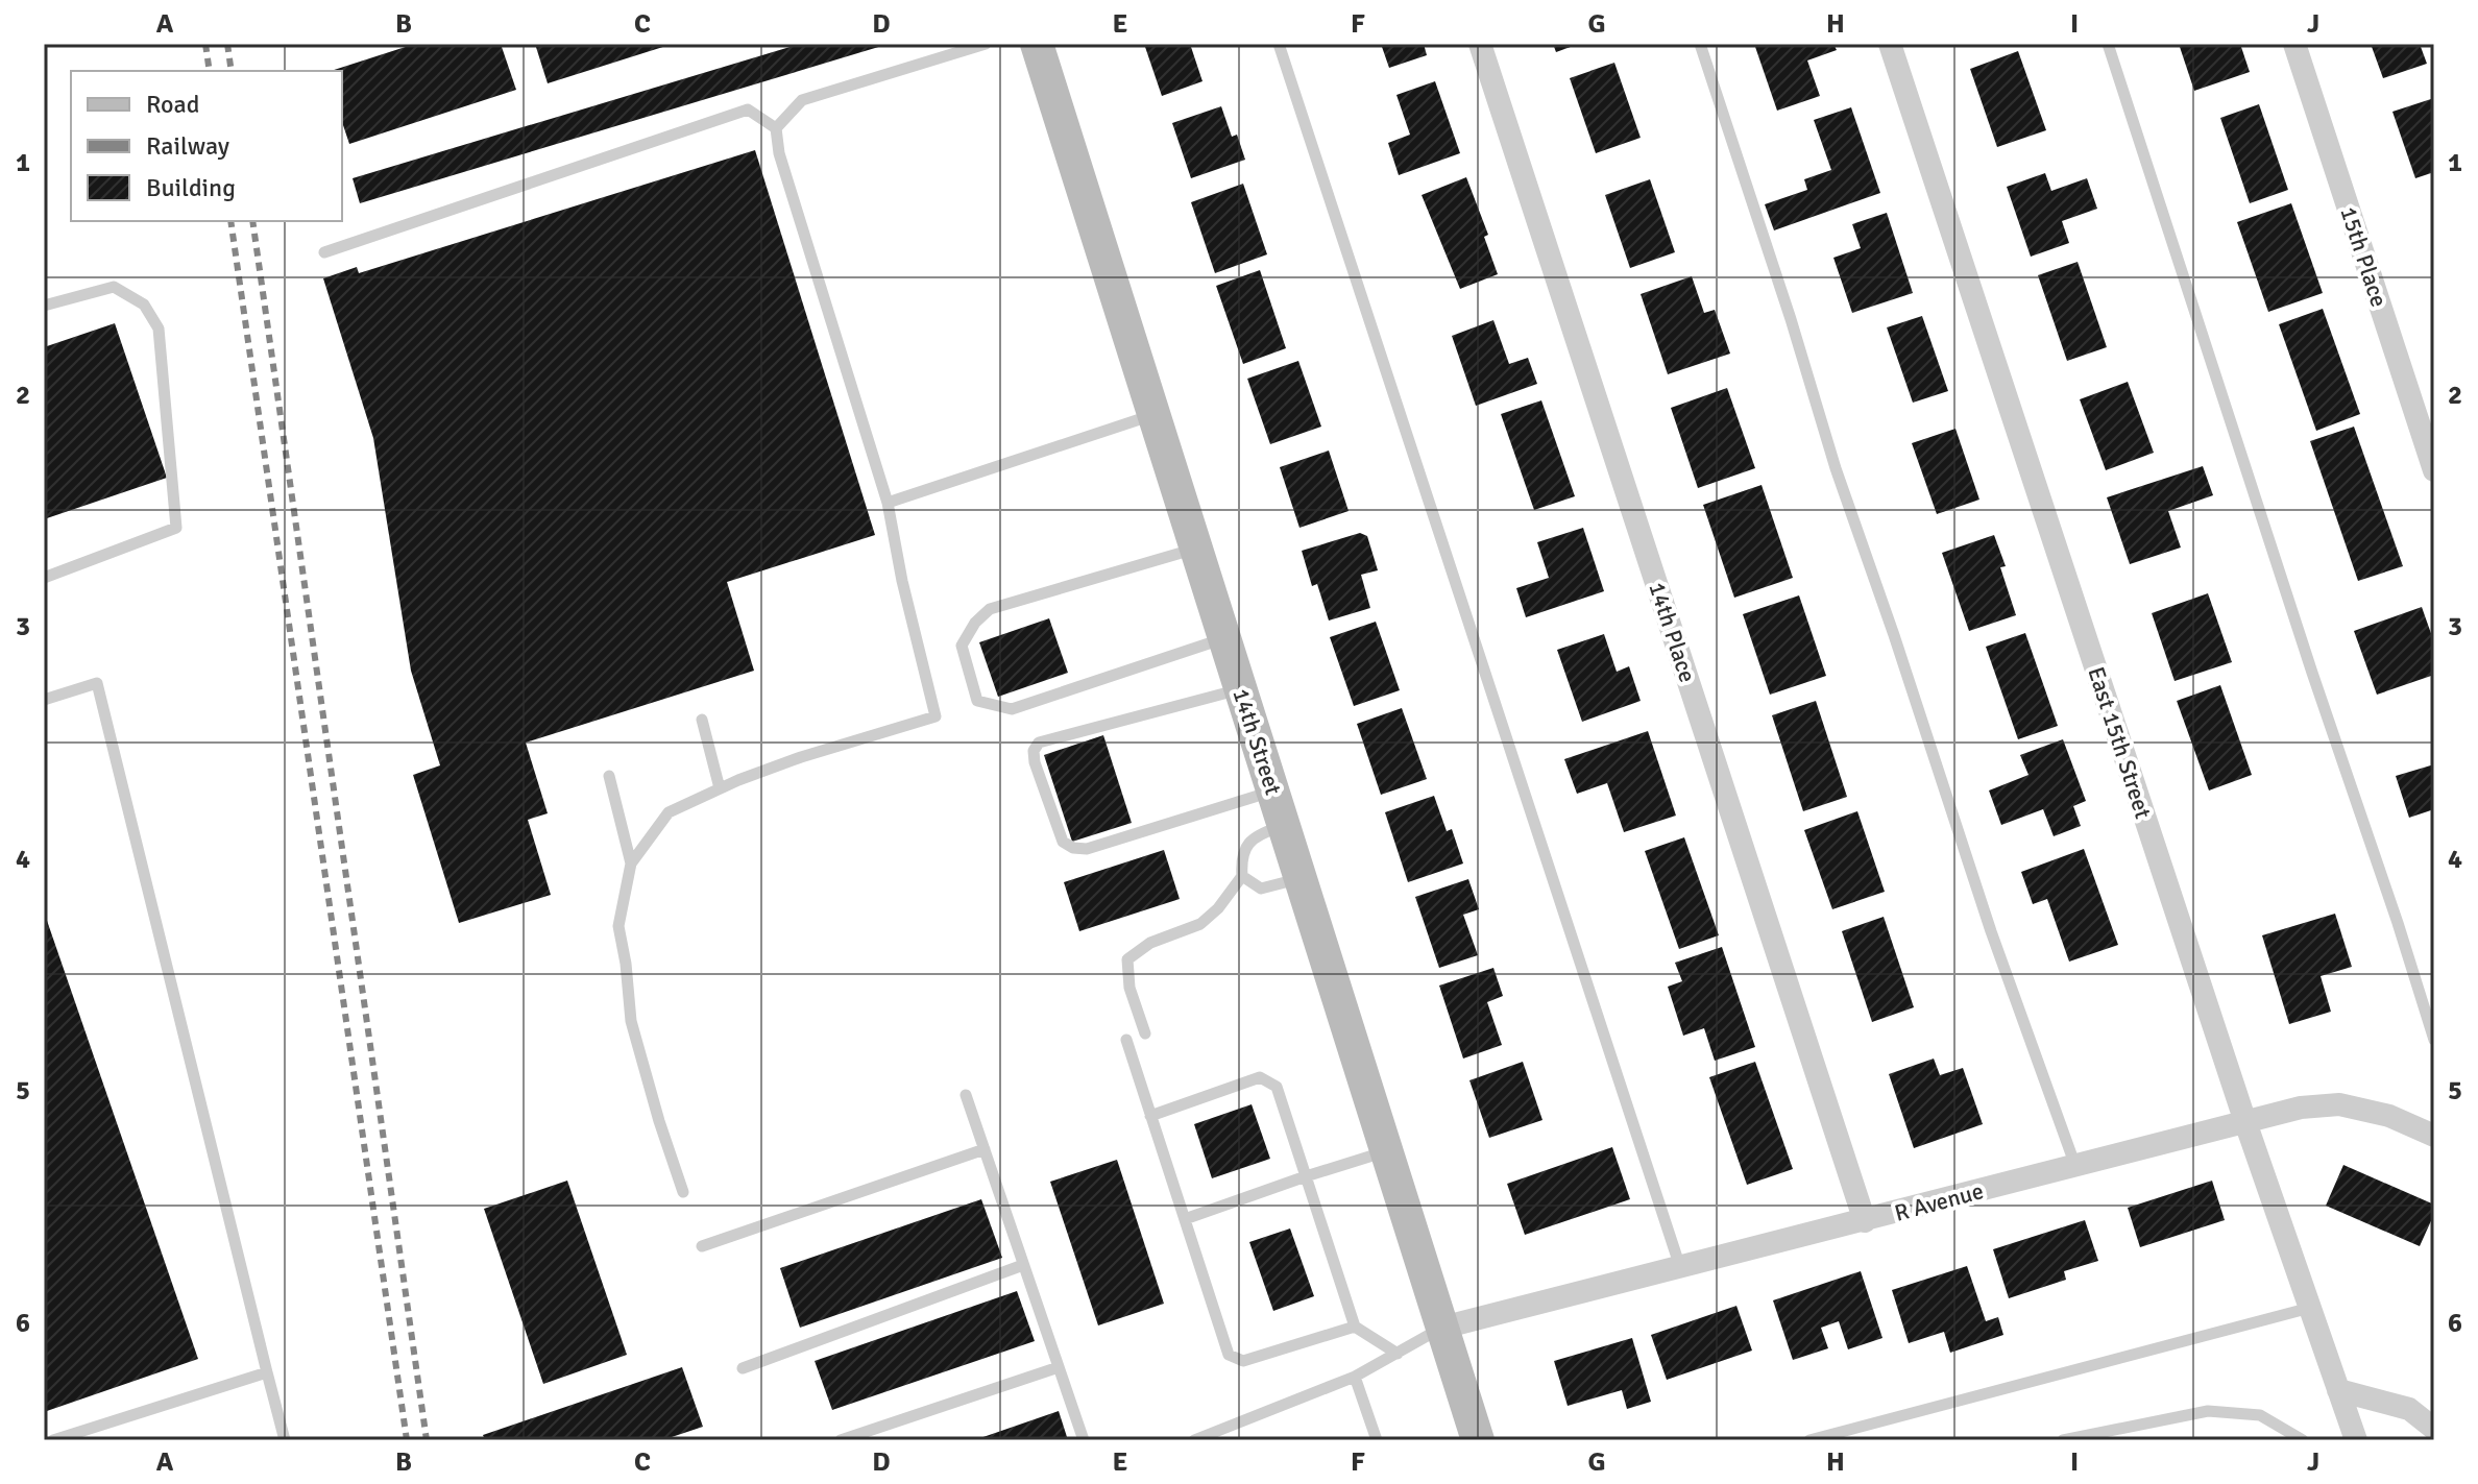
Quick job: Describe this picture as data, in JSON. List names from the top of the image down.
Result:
{
  "streets": {
    "main road": ["14th Street"],
    "street": [
      "15th Place",
      "14th Place",
      "East 15th Street",
      "R Avenue"
    ]
  },
  "crossings": [
    ["14th Place", "R Avenue"],
    ["14th Street", "R Avenue"],
    ["East 15th Street", "R Avenue"]
  ],
  "legend": ["Road", "Railway", "Building"],
  "grid": {
    "columns": [
      "A",
      "B",
      "C",
      "D",
      "E",
      "F",
      "G",
      "H",
      "I",
      "J"
    ],
    "rows": [
      "1",
      "2",
      "3",
      "4",
      "5",
      "6"
    ]
  }
}
